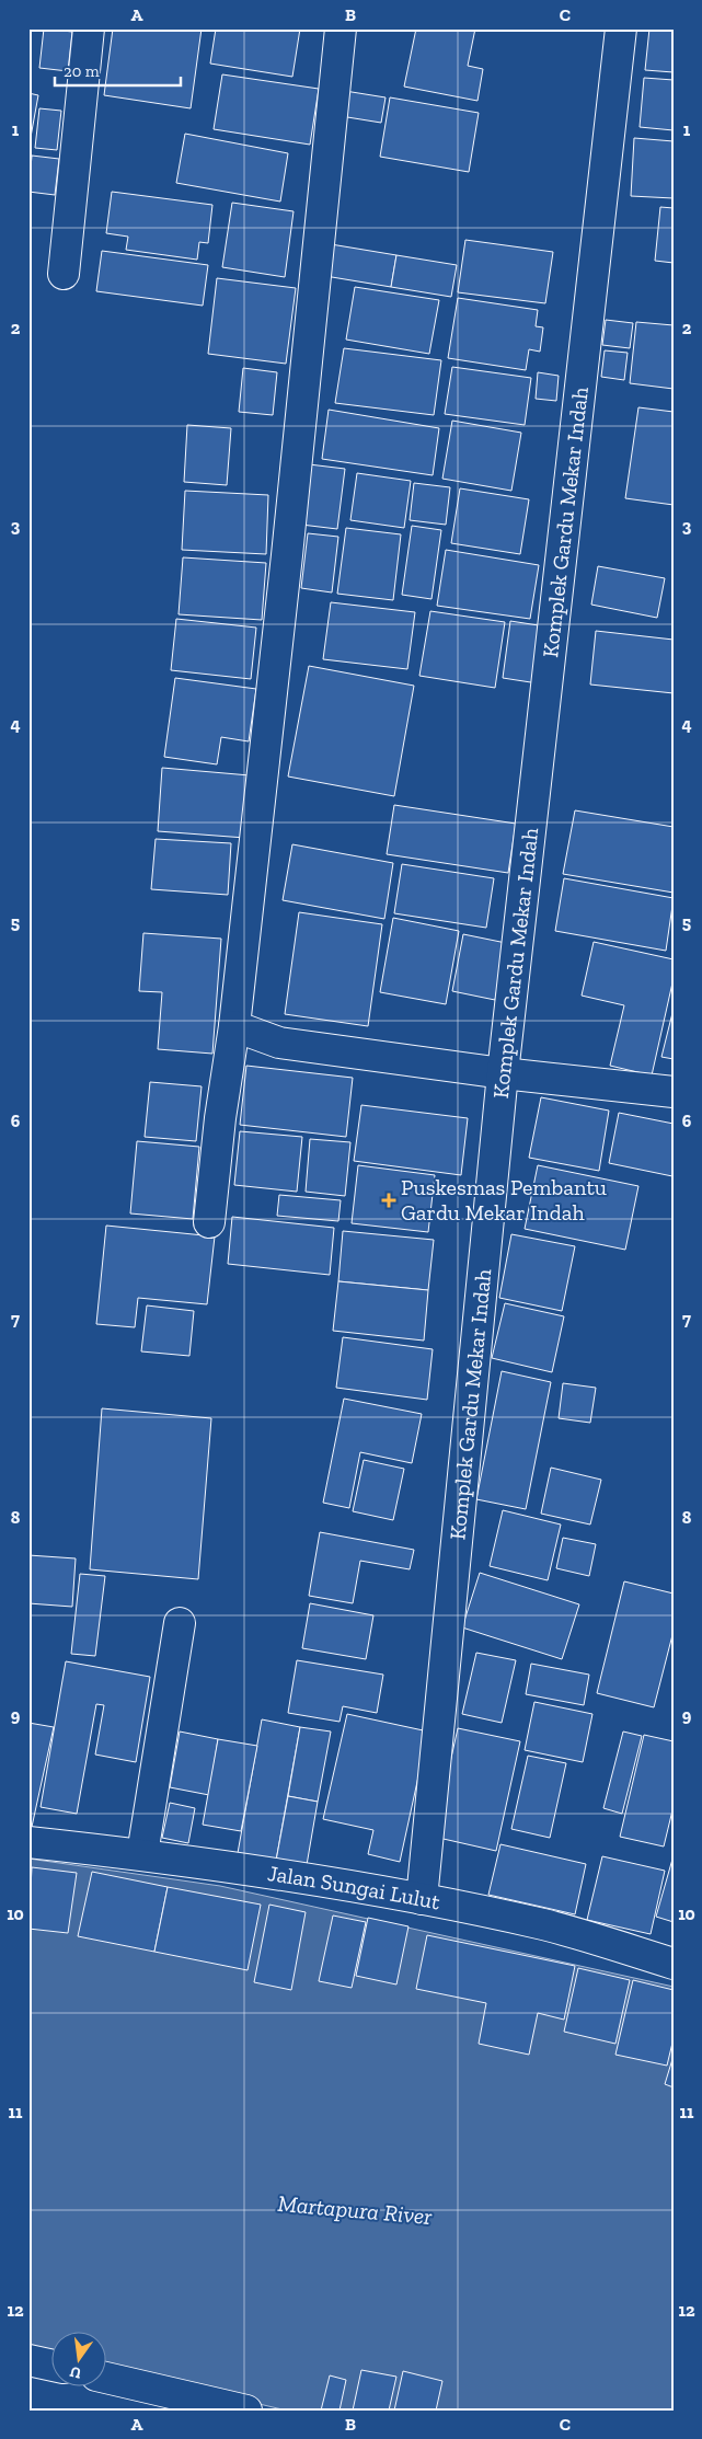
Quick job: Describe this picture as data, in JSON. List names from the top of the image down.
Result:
{
  "streets": {
    "street": ["Komplek Gardu Mekar Indah", "Jalan Sungai Lulut"]
  },
  "crossings": [
    ["Komplek Gardu Mekar Indah", "Jalan Sungai Lulut"]
  ],
  "water": ["Martapura River"],
  "places": {
    "health": ["Puskesmas Pembantu Gardu Mekar Indah"]
  },
  "scale_bar": "20 m",
  "north": "bottom",
  "grid": {
    "columns": ["A", "B", "C"],
    "rows": [
      "1",
      "2",
      "3",
      "4",
      "5",
      "6",
      "7",
      "8",
      "9",
      "10",
      "11",
      "12"
    ]
  }
}
